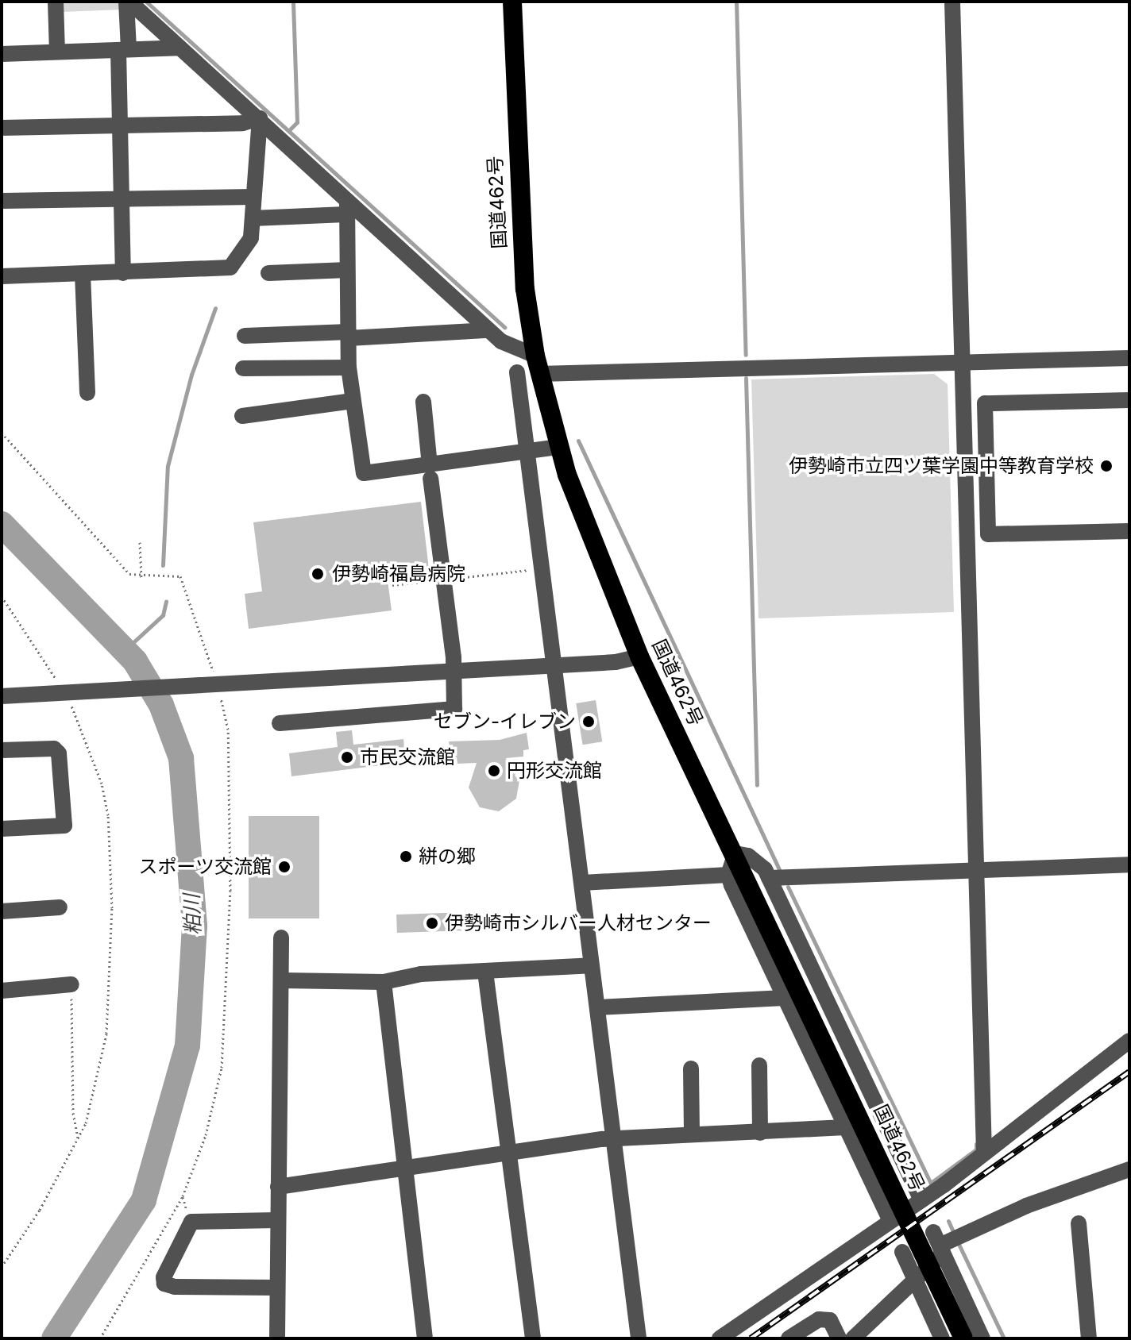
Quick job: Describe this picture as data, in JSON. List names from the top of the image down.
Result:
{
  "streets": {
    "highway": ["国道462号"]
  },
  "water": ["粕川"],
  "places": [
    "伊勢崎市立四ツ葉学園中等教育学校",
    "伊勢崎福島病院",
    "セブン-イレブン",
    "市民交流館",
    "円形交流館",
    "絣の郷",
    "スポーツ交流館",
    "伊勢崎市シルバー人材センター"
  ]
}
